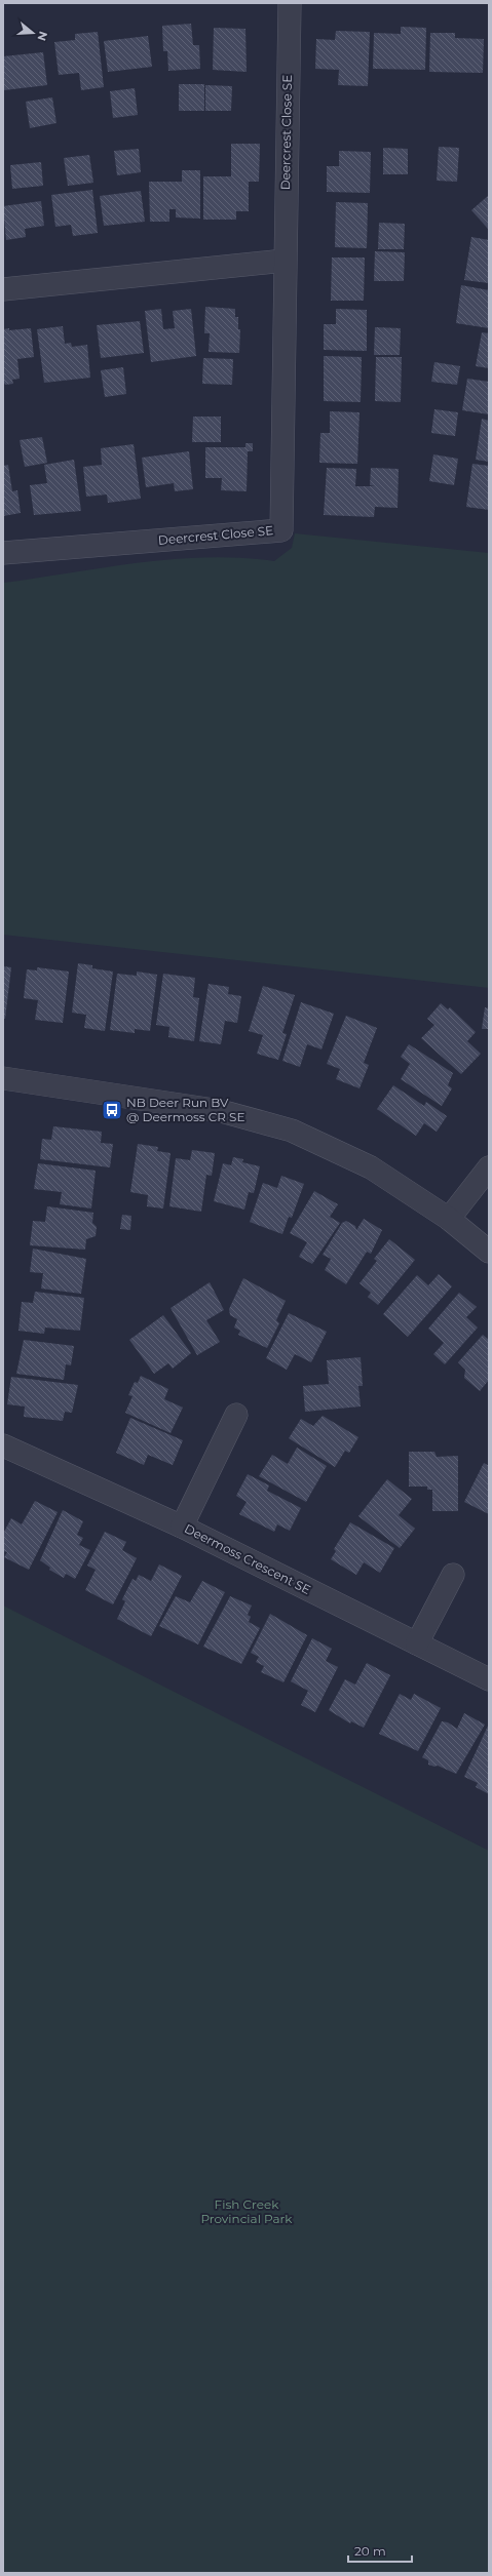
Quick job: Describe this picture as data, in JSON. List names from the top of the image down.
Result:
{
  "streets": {
    "street": ["Deercrest Close SE", "Deermoss Crescent SE"]
  },
  "parks": ["Fish Creek Provincial Park"],
  "places": {
    "bus stop": ["NB Deer Run BV @ Deermoss CR SE"]
  },
  "scale_bar": "20 m",
  "north": "right"
}
